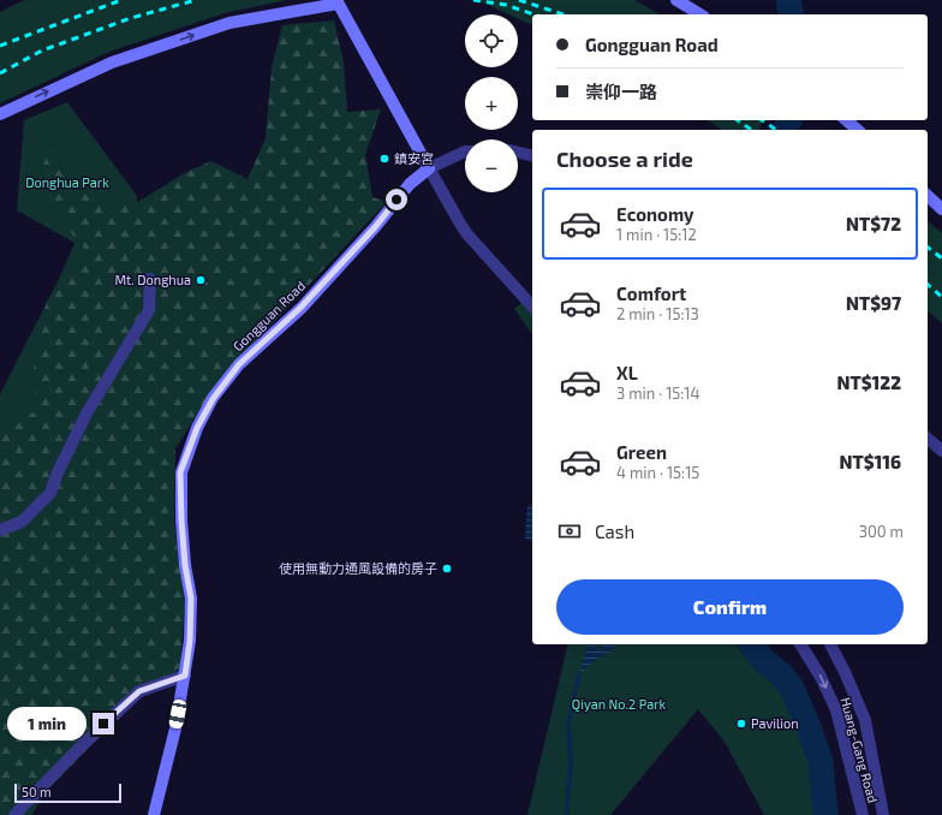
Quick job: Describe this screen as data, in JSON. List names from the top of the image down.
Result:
{
  "streets": {
    "street": ["Gongguan Road", "Huang-Gang Road"]
  },
  "parks": ["Donghua Park", "Qiyan No.2 Park"],
  "places": [
    "鎮安宮",
    "Mt. Donghua",
    "使用無動力通風設備的房子",
    "Pavilion"
  ],
  "scale_bar": "50 m",
  "page": {
    "map_buttons": ["+", "−"],
    "banner": ["Gongguan Road", "崇仰一路"],
    "heading": "Choose a ride",
    "list": [
      {
        "name": "Economy",
        "note": "1 min · 15:12",
        "value": "NT$72"
      },
      {
        "name": "Comfort",
        "note": "2 min · 15:13",
        "value": "NT$97"
      },
      {
        "name": "XL",
        "note": "3 min · 15:14",
        "value": "NT$122"
      },
      {
        "name": "Green",
        "note": "4 min · 15:15",
        "value": "NT$116"
      }
    ],
    "pay": ["Cash", "300 m"],
    "buttons": "Confirm",
    "bubble": "1 min",
    "scale": "50 m"
  }
}
